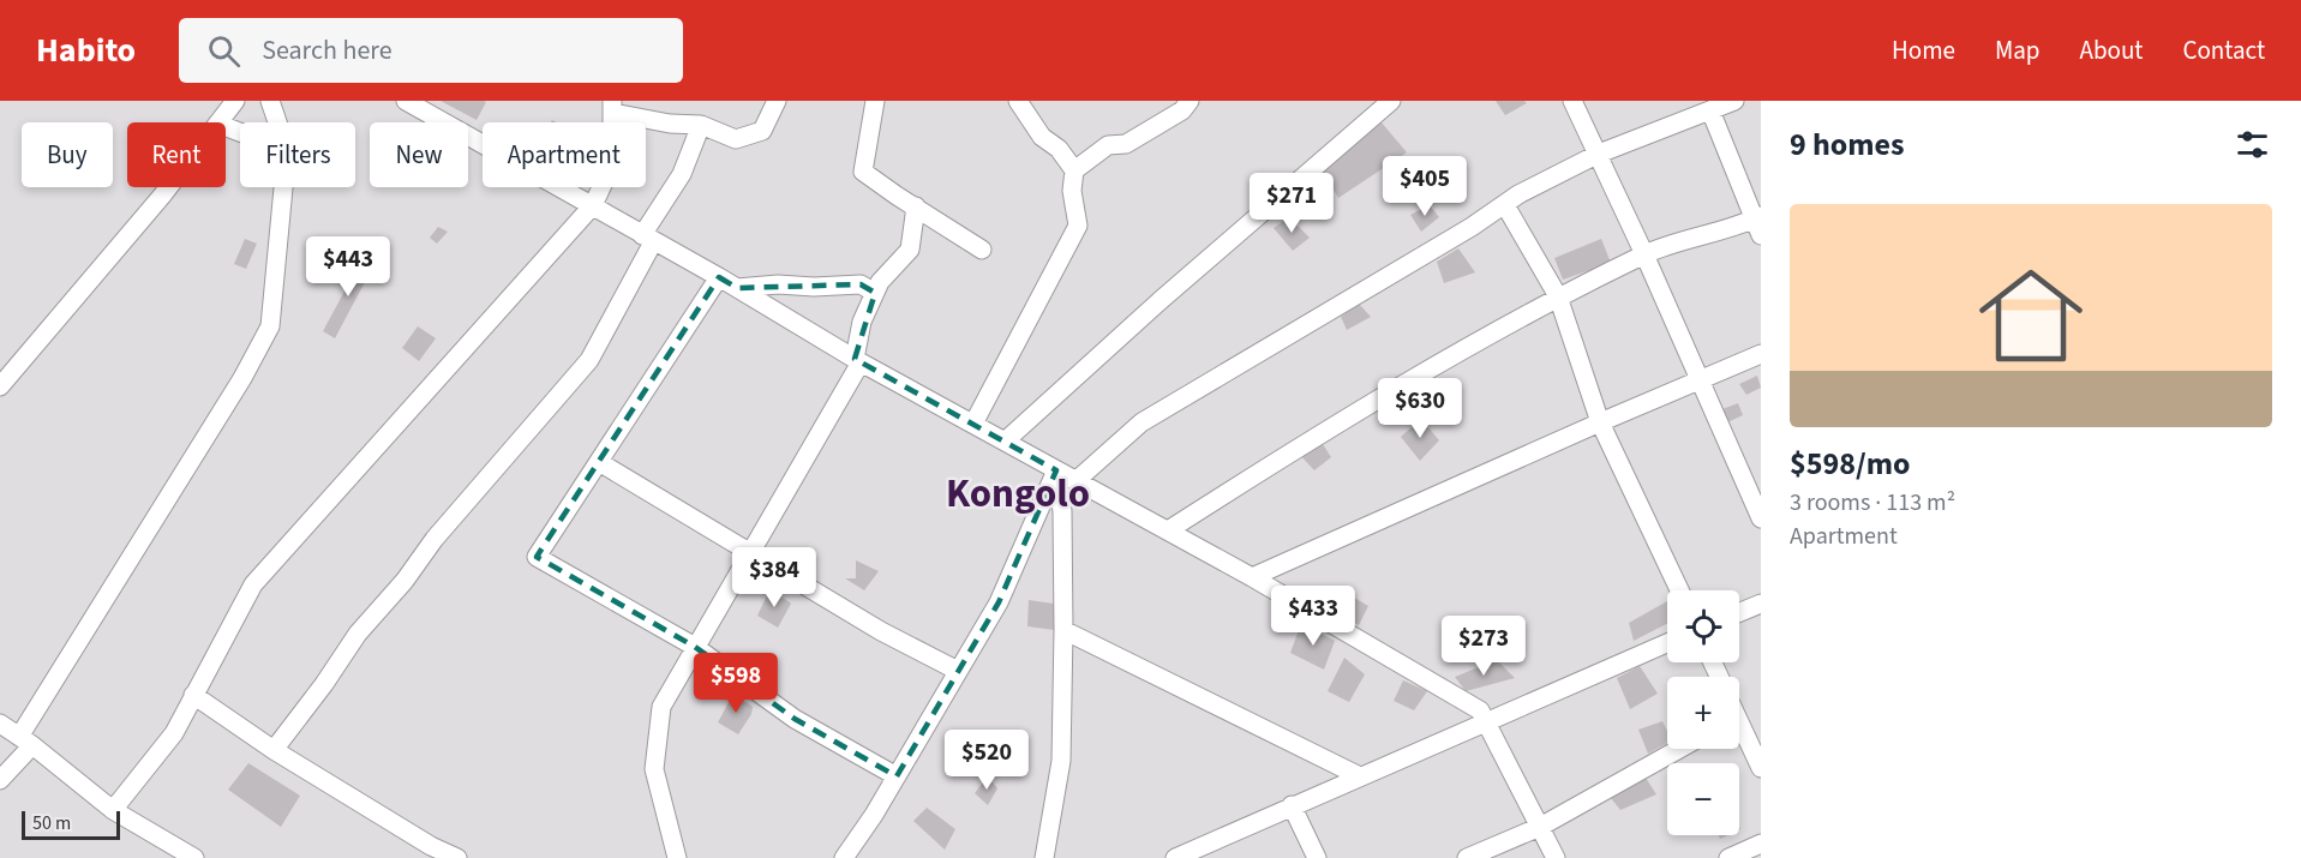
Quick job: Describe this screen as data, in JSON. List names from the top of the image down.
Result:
{
  "districts": ["Kongolo"],
  "scale_bar": "50 m",
  "page": {
    "header": "Habito",
    "search": "Search here",
    "nav": [
      "Home",
      "Map",
      "About",
      "Contact"
    ],
    "heading": "9 homes",
    "chip": [
      "Buy",
      "Rent",
      "Filters",
      "New",
      "Apartment"
    ],
    "price": [
      "$405",
      "$271",
      "$443",
      "$630",
      "$384",
      "$433",
      "$273",
      "$598",
      "$520"
    ],
    "list": [
      {
        "name": "$598/mo",
        "note": "3 rooms · 113 m² · Apartment"
      }
    ],
    "map_buttons": ["+", "−"],
    "scale": "50 m"
  }
}
